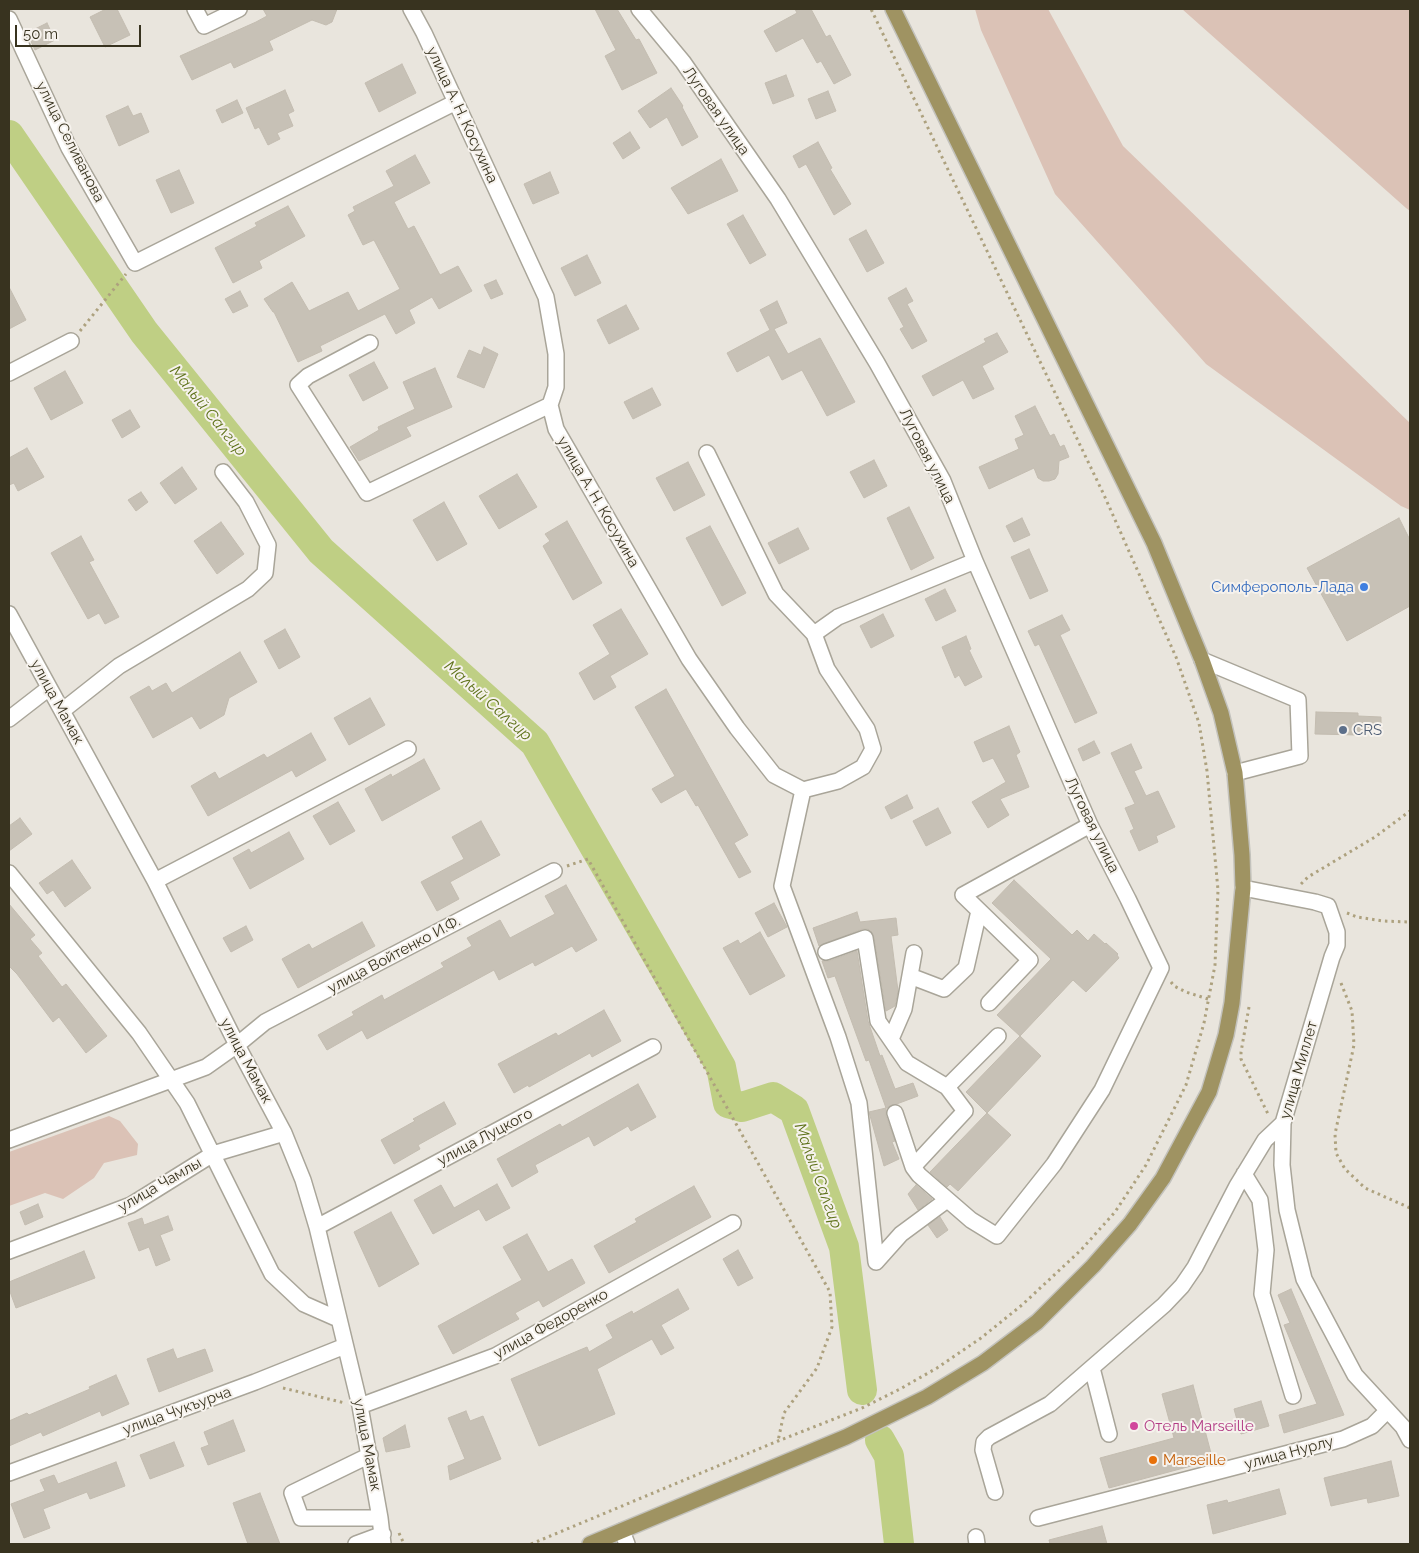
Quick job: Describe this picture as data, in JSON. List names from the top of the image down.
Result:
{
  "streets": {
    "street": [
      "Луговая улица",
      "улица А. Н. Косухина",
      "улица Селиванова",
      "улица Мамак",
      "улица Войтенко И.Ф.",
      "улица Миллет",
      "улица Луцкого",
      "улица Чамлы",
      "улица Федоренко",
      "улица Чукъурча",
      "улица Нурлу"
    ]
  },
  "crossings": [
    ["улица А. Н. Косухина", "улица Селиванова"],
    ["улица Мамак", "улица Войтенко И.Ф."],
    ["улица Мамак", "улица Луцкого"],
    ["улица Мамак", "улица Чамлы"],
    ["улица Мамак", "улица Федоренко"],
    ["улица Мамак", "улица Чукъурча"],
    ["улица Миллет", "улица Нурлу"]
  ],
  "water": ["Малый Салгир"],
  "places": [
    "Симферополь-Лада",
    "CRS",
    "Отель Marseille",
    "Marseille"
  ],
  "scale_bar": "50 m"
}
